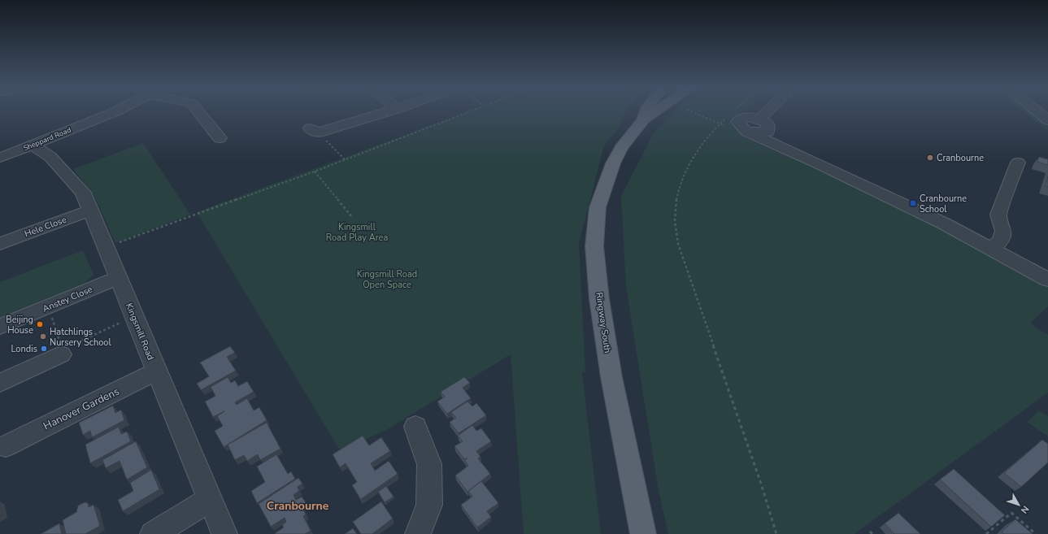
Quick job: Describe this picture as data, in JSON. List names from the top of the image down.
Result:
{
  "streets": {
    "main road": ["Ringway South"],
    "street": [
      "Sheppard Road",
      "Hele Close",
      "Anstey Close",
      "Kingsmill Road",
      "Hanover Gardens"
    ]
  },
  "crossings": [
    ["Sheppard Road", "Kingsmill Road"],
    ["Hele Close", "Kingsmill Road"],
    ["Anstey Close", "Kingsmill Road"],
    ["Kingsmill Road", "Hanover Gardens"]
  ],
  "districts": ["Cranbourne"],
  "parks": ["Kingsmill Road Play Area", "Kingsmill Road Open Space"],
  "places": {
    "other": [
      "Cranbourne",
      "Beijing House",
      "Hatchlings Nursery School",
      "Londis"
    ],
    "transit": ["Cranbourne School"]
  },
  "north": "bottom right"
}
